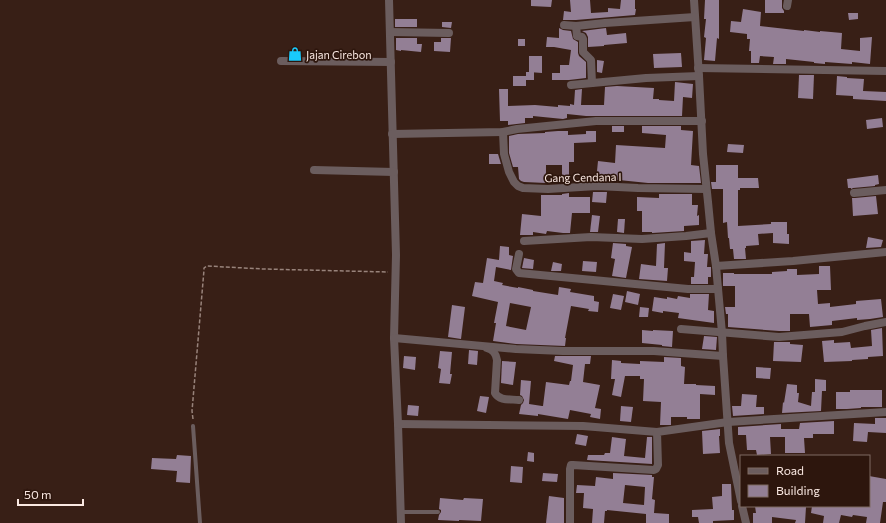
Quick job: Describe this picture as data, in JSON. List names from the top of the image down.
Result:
{
  "streets": {
    "street": ["Gang Cendana I"]
  },
  "places": {
    "shop": ["Jajan Cirebon"]
  },
  "legend": ["Road", "Building"],
  "scale_bar": "50 m"
}
